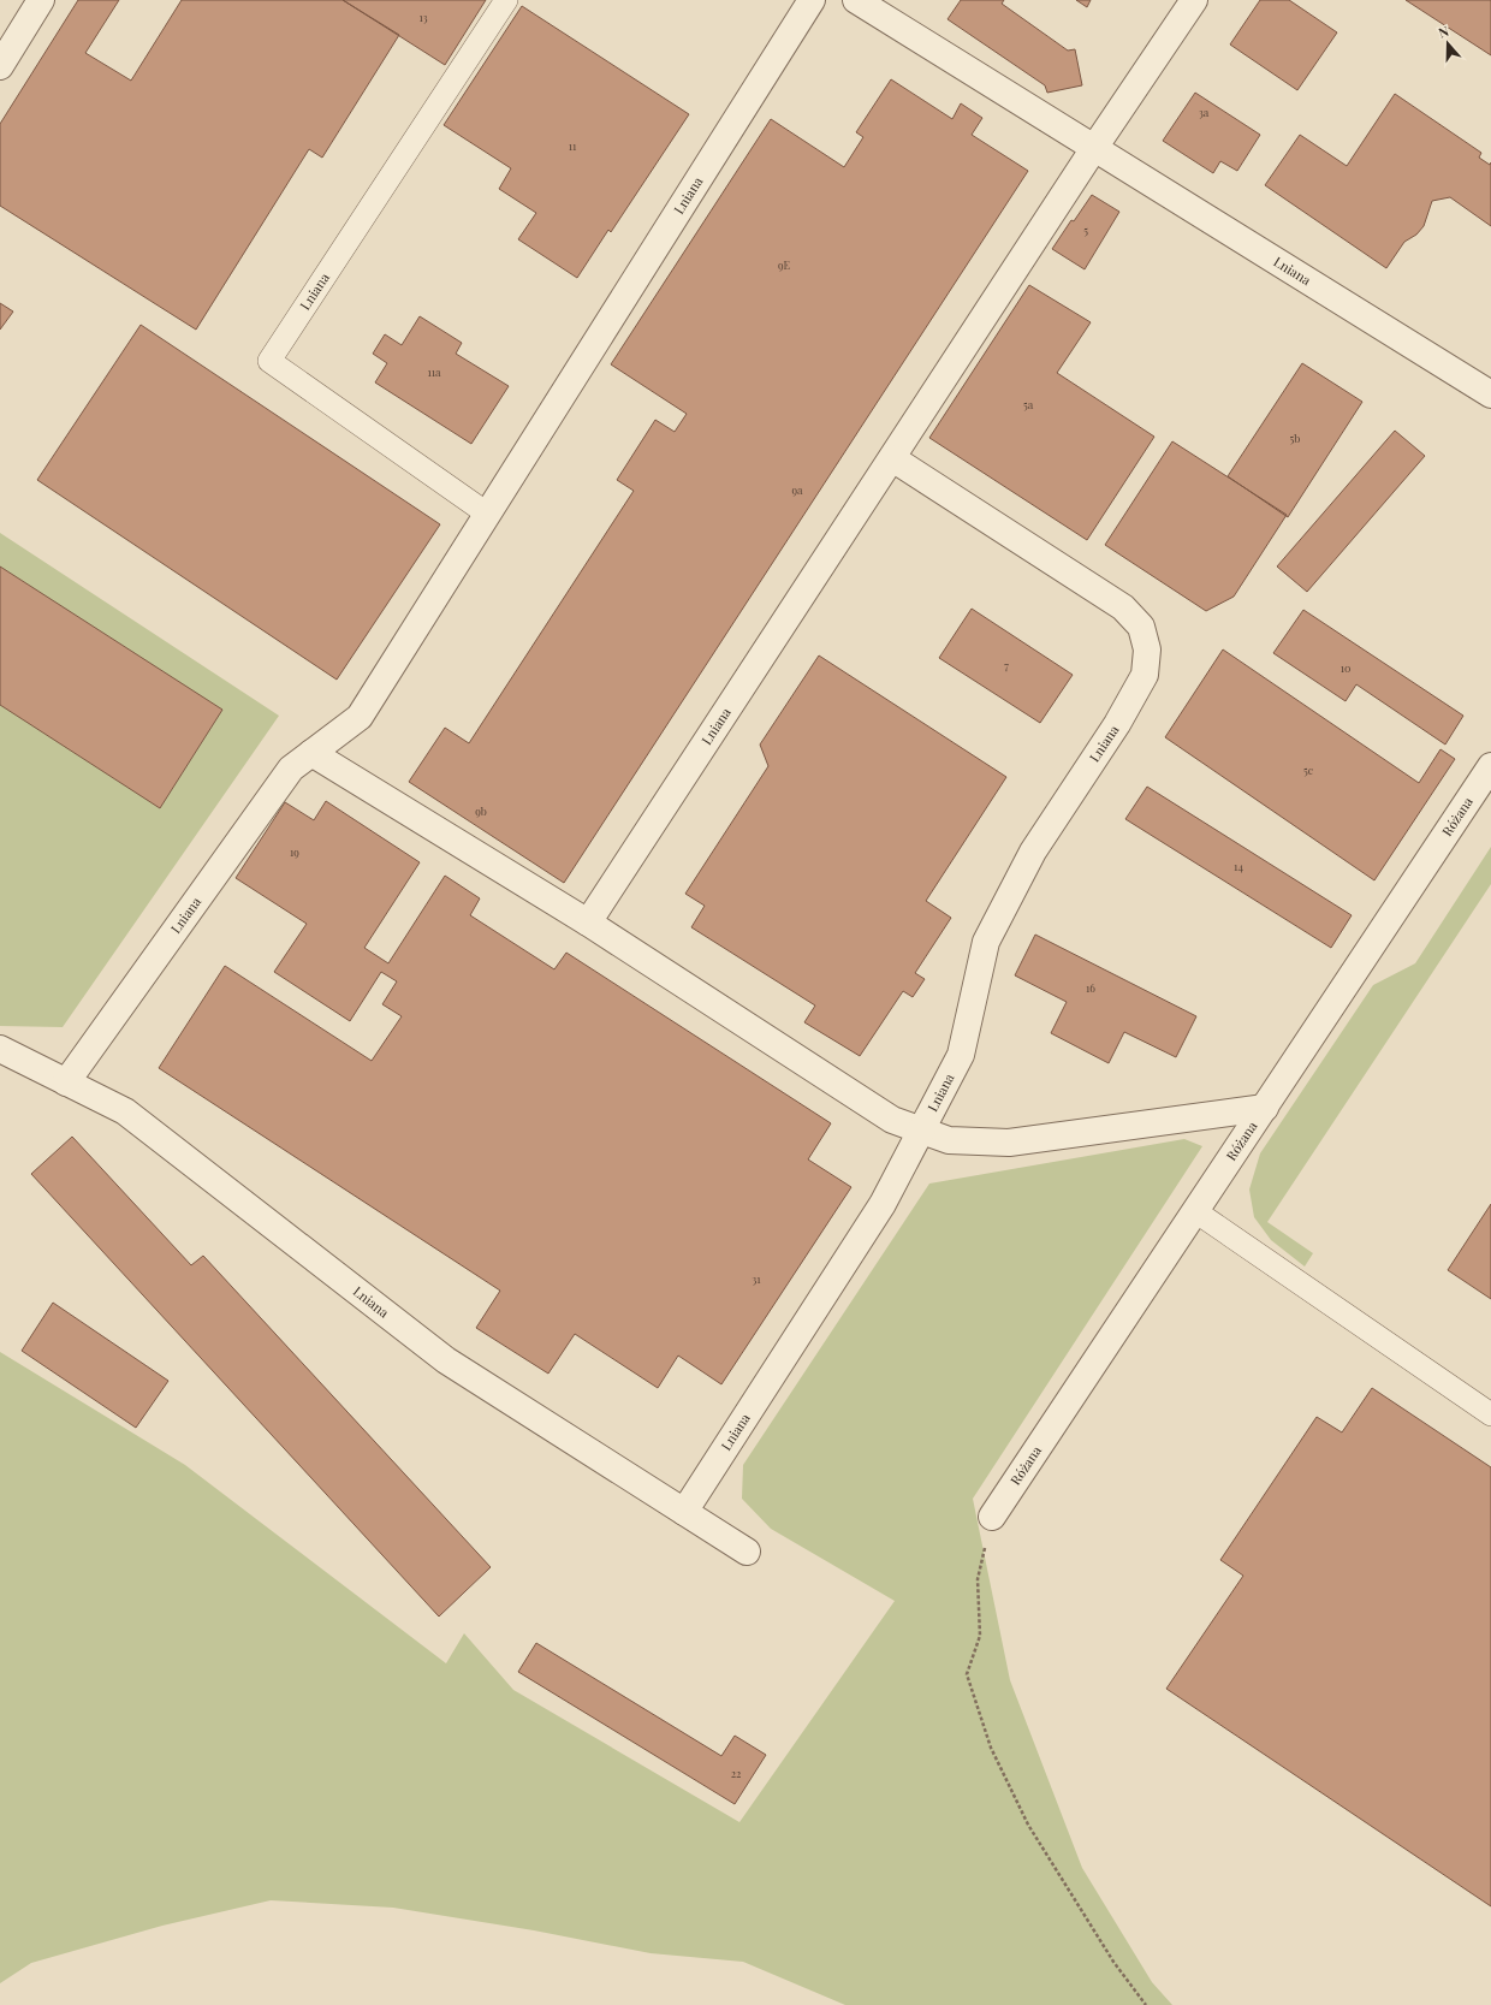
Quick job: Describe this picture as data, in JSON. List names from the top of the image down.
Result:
{
  "streets": {
    "street": ["Lniana", "Różana"]
  },
  "house_numbers": [
    "13",
    "3a",
    "11",
    "5",
    "9E",
    "11a",
    "5a",
    "5b",
    "9a",
    "7",
    "10",
    "5c",
    "9b",
    "19",
    "14",
    "16",
    "31",
    "22"
  ],
  "north": "top"
}
